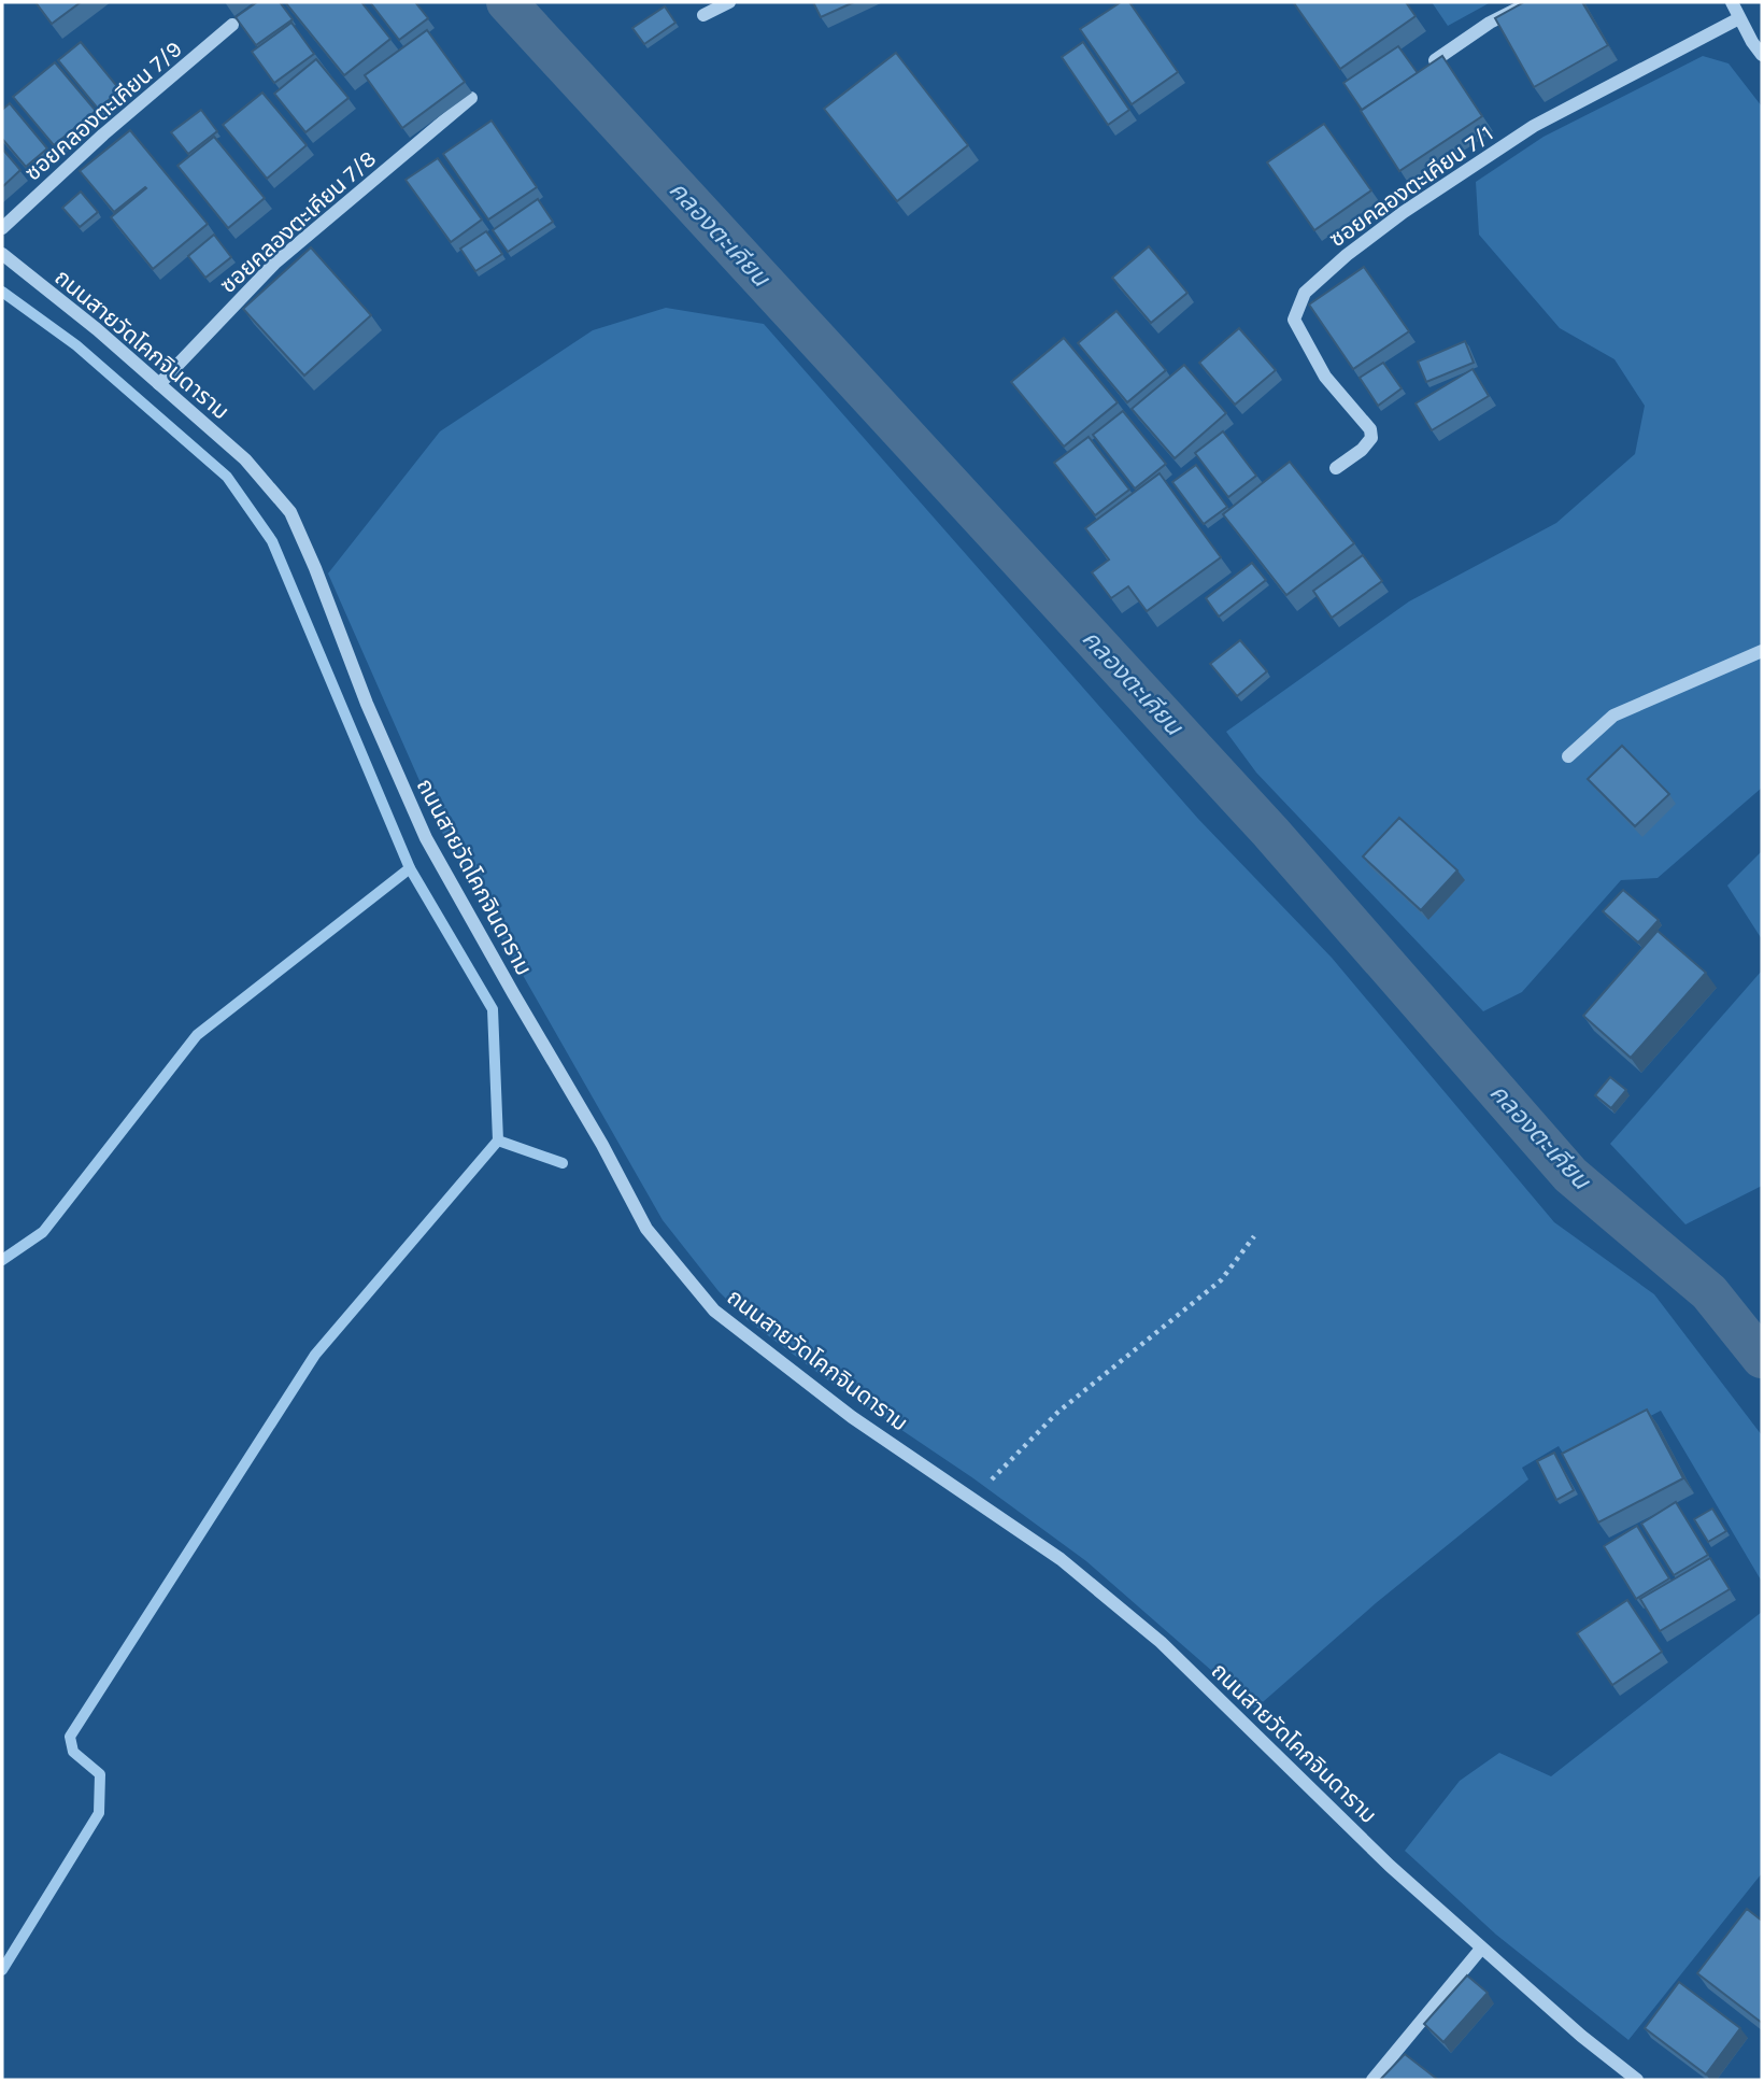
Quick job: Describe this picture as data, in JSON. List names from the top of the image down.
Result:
{
  "streets": {
    "street": [
      "ซอยคลองตะเคียน 7/9",
      "ซอยคลองตะเคียน 7/1",
      "ซอยคลองตะเคียน 7/8",
      "ถนนสายวัดโคกจินดาราม"
    ]
  },
  "crossings": [
    ["ซอยคลองตะเคียน 7/8", "ถนนสายวัดโคกจินดาราม"]
  ],
  "water": ["คลองตะเคียน"]
}
